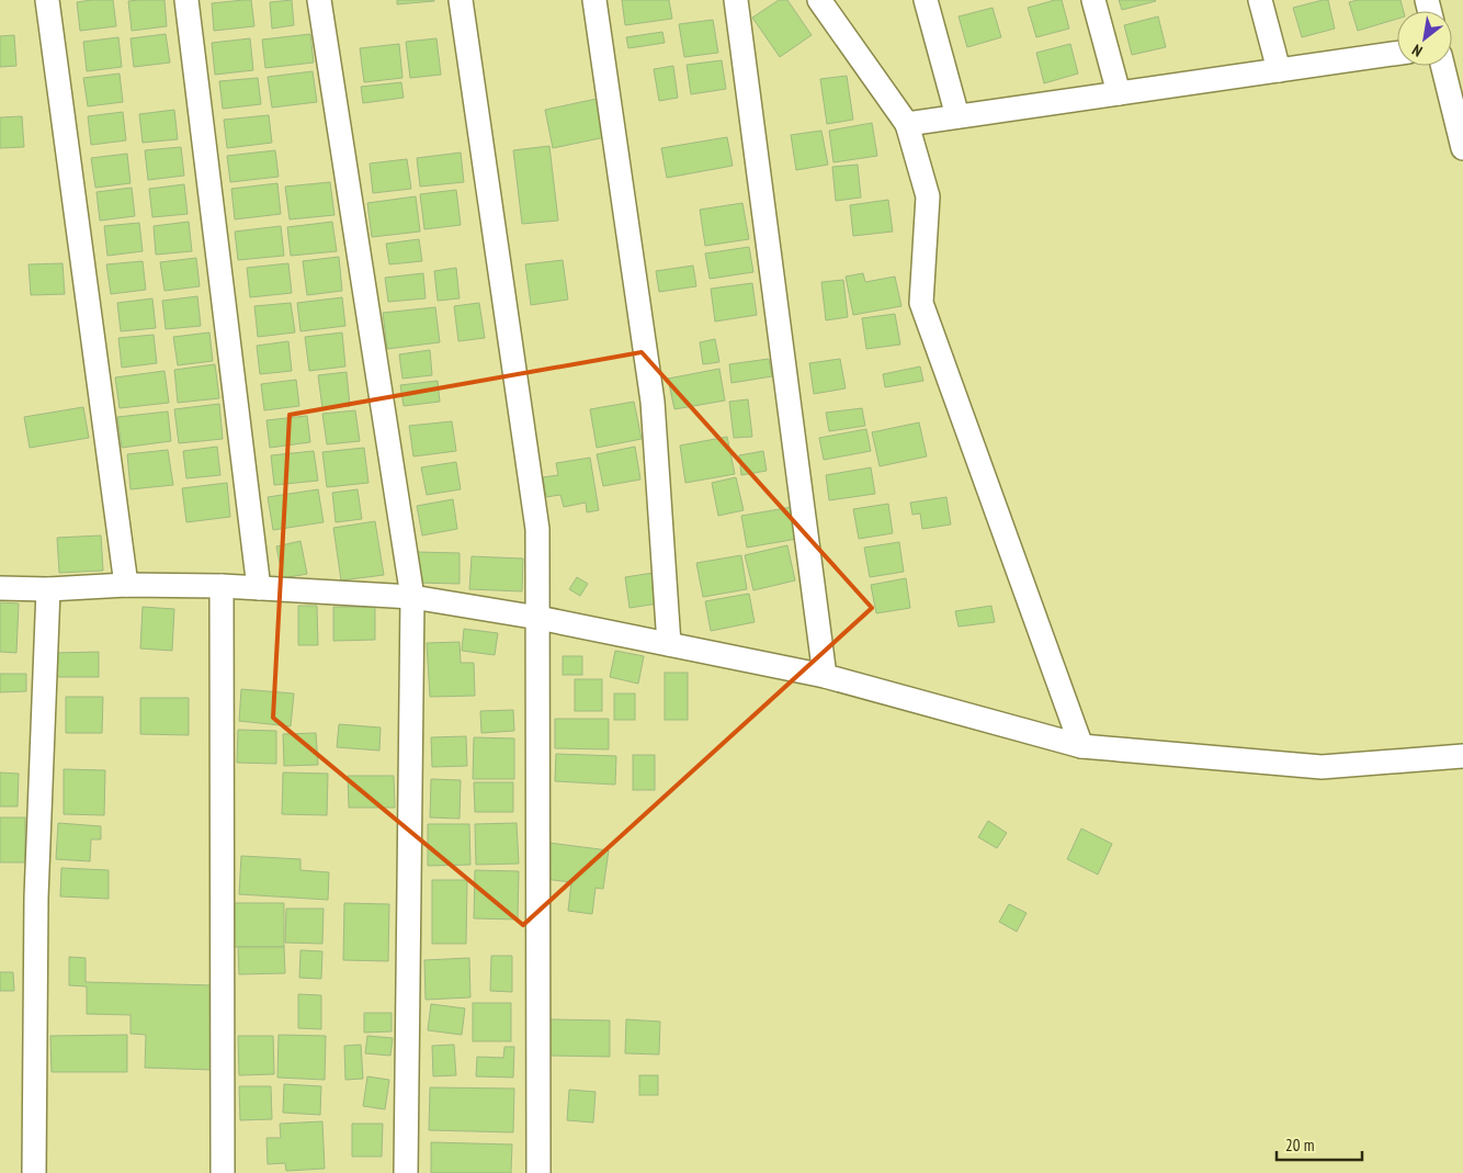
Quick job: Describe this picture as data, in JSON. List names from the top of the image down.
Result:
{
  "scale_bar": "20 m",
  "north": "bottom left"
}
